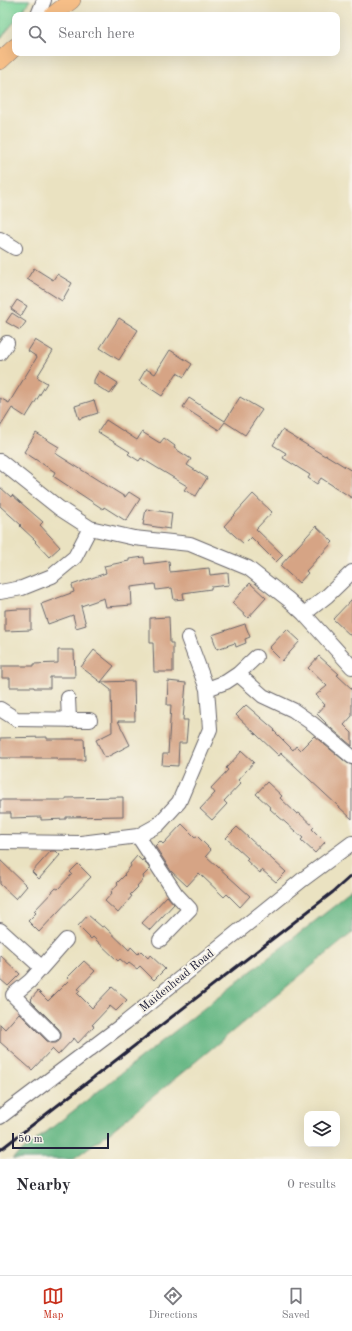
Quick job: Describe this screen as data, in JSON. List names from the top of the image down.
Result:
{
  "streets": {
    "street": ["Maidenhead Road"]
  },
  "scale_bar": "50 m",
  "page": {
    "search": "Search here",
    "scale": "50 m",
    "heading": ["Nearby", "0 results"],
    "nav": ["Map", "Directions", "Saved"]
  }
}
